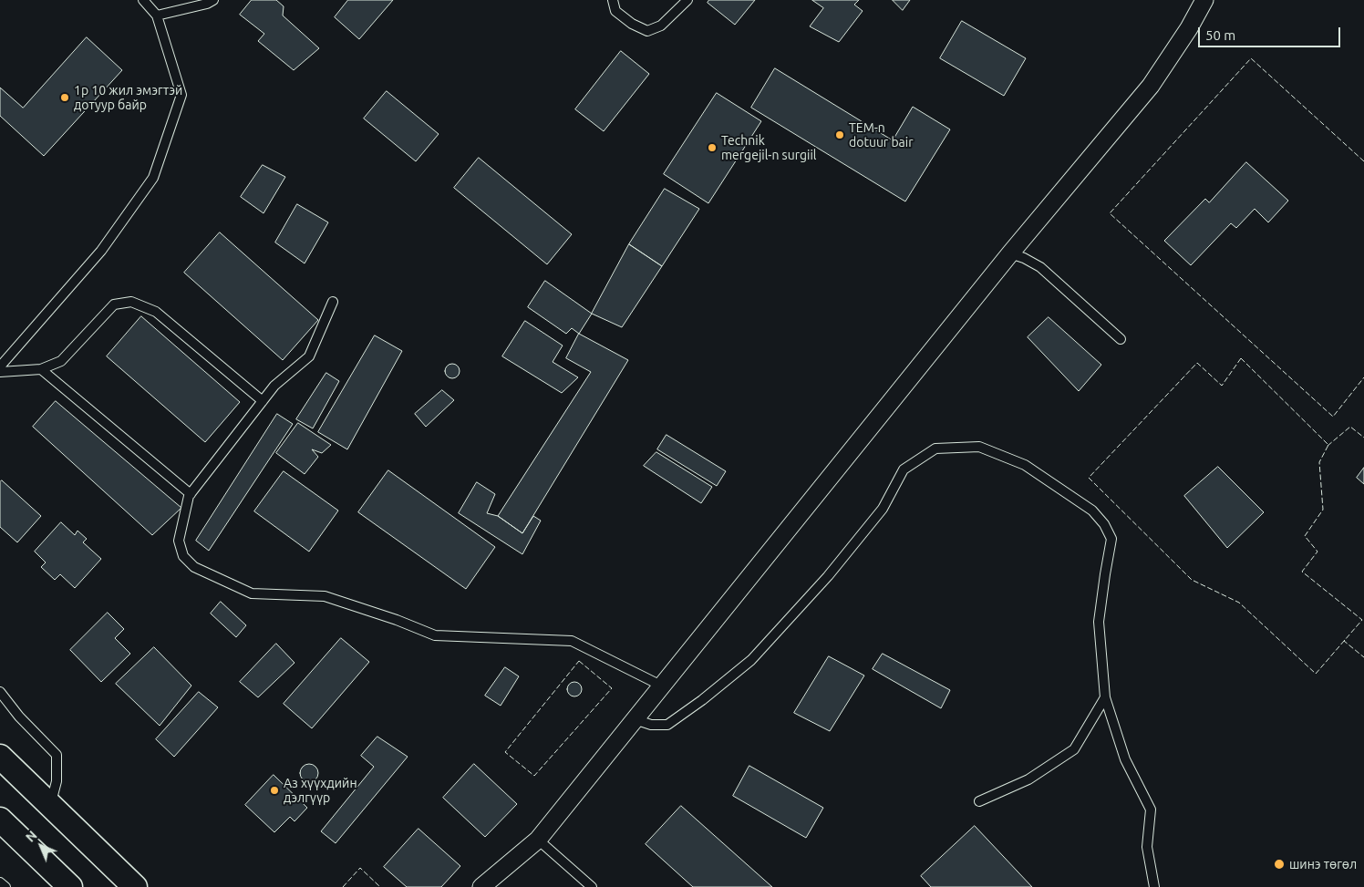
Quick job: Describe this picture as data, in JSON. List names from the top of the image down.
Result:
{
  "places": [
    "1р 10 жил эмэгтэй дотуур байр",
    "TEM-n dotuur bair",
    "Technik mergejil-n surgiil",
    "Аз хүүхдийн дэлгүүр",
    "шинэ төгөл"
  ],
  "scale_bar": "50 m",
  "north": "top left"
}
